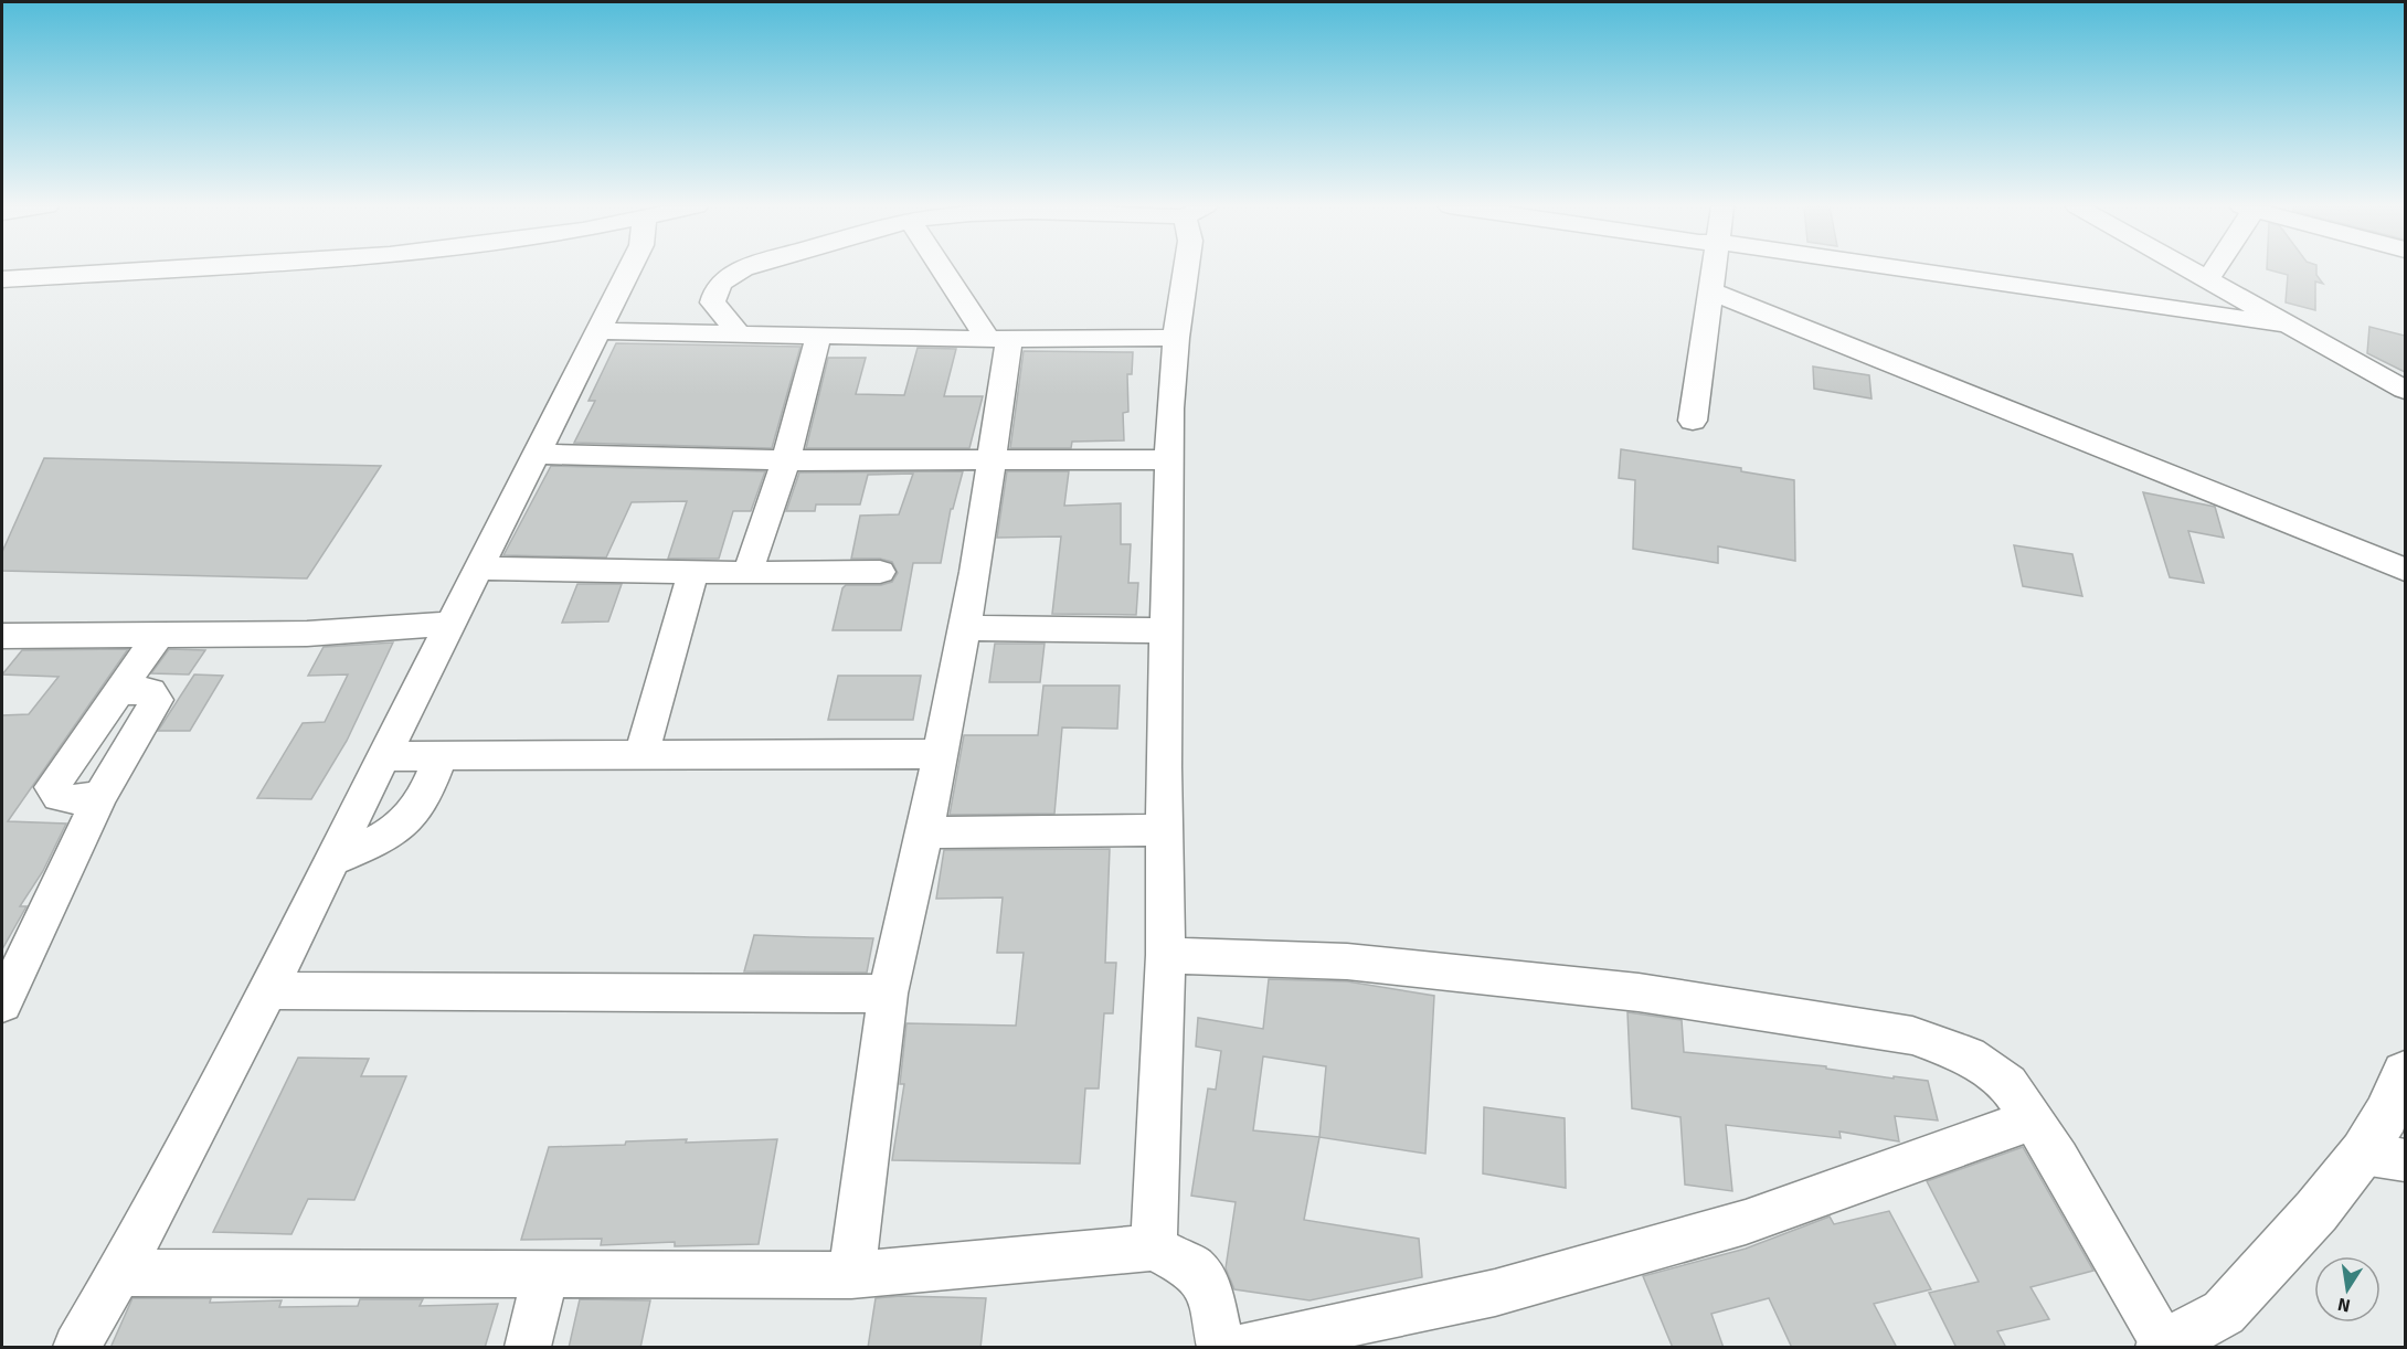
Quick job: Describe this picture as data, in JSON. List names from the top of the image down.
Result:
{
  "north": "bottom"
}
